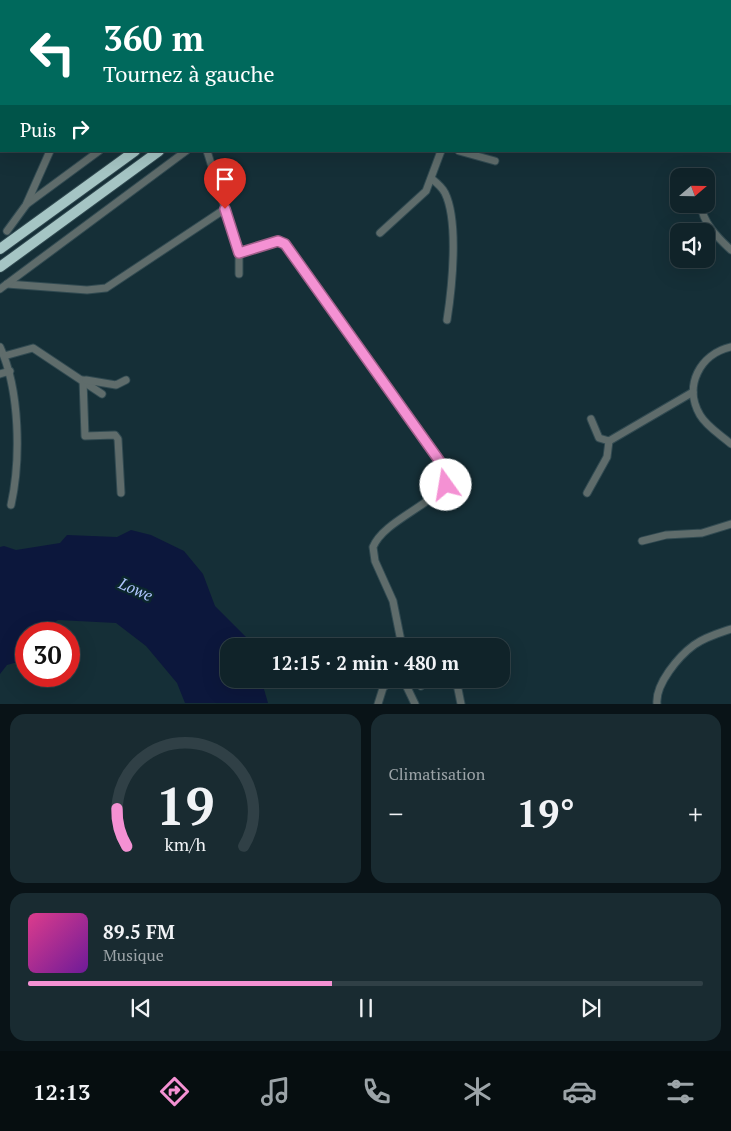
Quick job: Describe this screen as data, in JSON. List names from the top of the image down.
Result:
{
  "water": ["Lowe"],
  "north": "right",
  "page": {
    "turn": ["360 m", "Tournez à gauche"],
    "then": "Puis",
    "limit": "30",
    "trip": "12:15 · 2 min · 480 m",
    "tile": "Climatisation",
    "heat": ["−", "19°", "+"],
    "song": ["89.5 FM", "Musique"],
    "tabs": "12:13",
    "gauge": ["19", "km/h"]
  }
}
